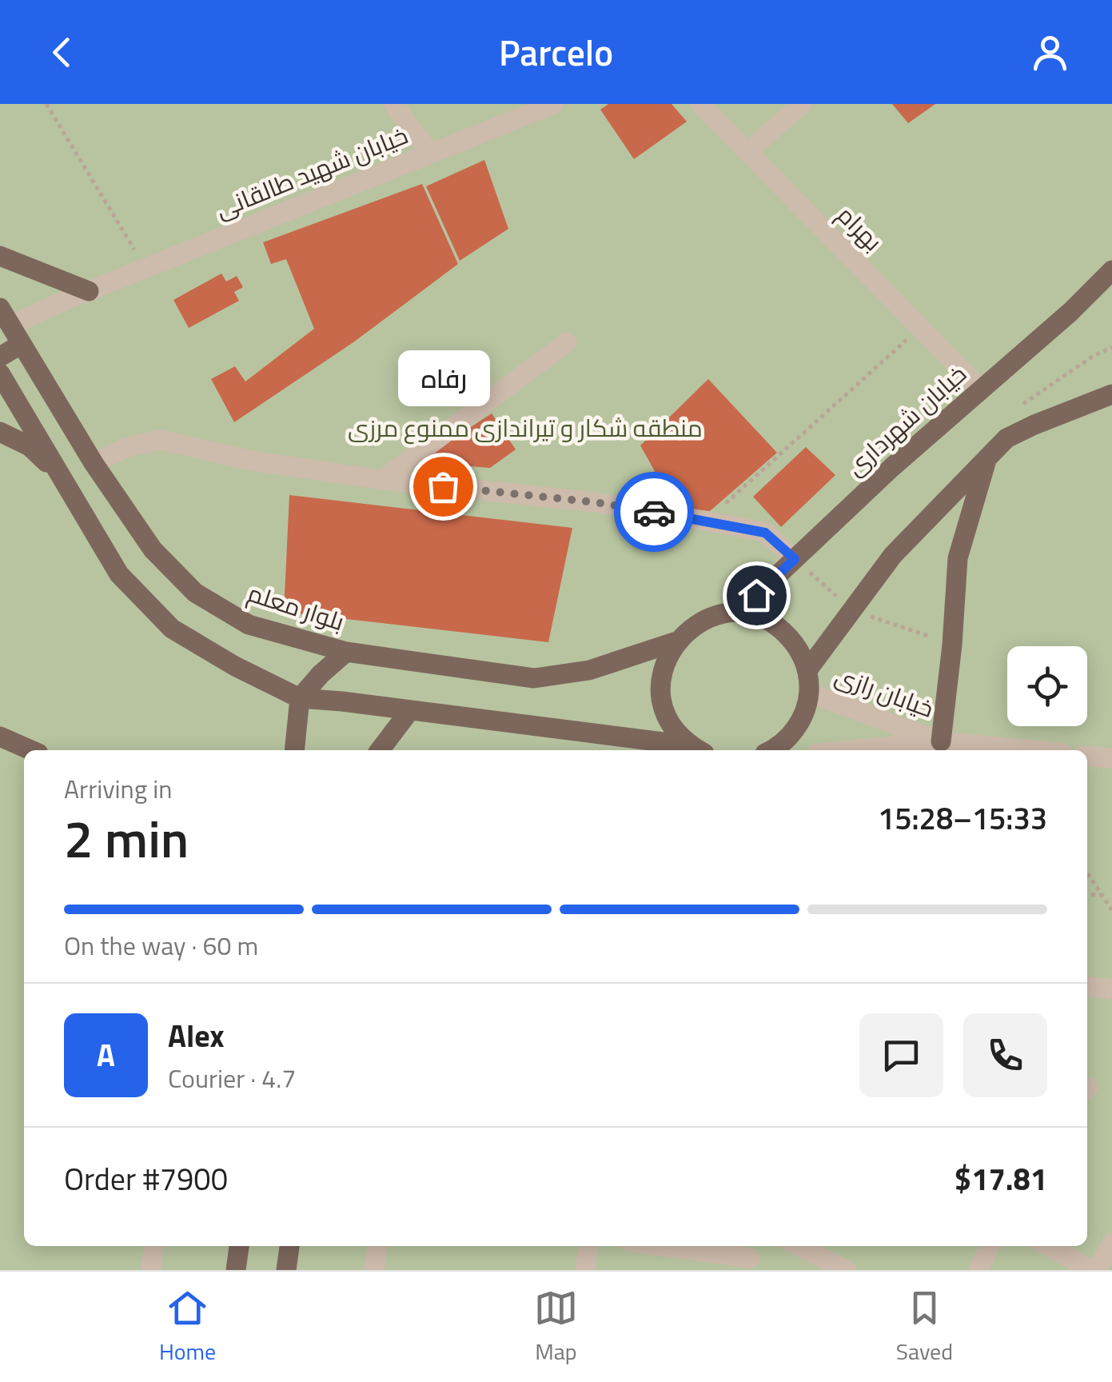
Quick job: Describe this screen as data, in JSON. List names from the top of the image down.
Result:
{
  "streets": {
    "main road": ["خیابان شهرداری", "بلوار معلم"],
    "street": ["خیابان شهيد طالقانی", "بهرام", "خیابان رازی"]
  },
  "crossings": [
    ["خیابان شهيد طالقانی", "بلوار معلم"],
    ["بهرام", "خیابان شهرداری"],
    ["خیابان شهرداری", "بلوار معلم"]
  ],
  "parks": ["منطقه شکار و تیراندازی ممنوع مرزی"],
  "places": ["رفاه"],
  "page": {
    "header": "Parcelo",
    "bubble": "رفاه",
    "heading": ["2 min", "Arriving in", "15:28–15:33"],
    "panel": [
      "Alex",
      "Courier · 4.7",
      "Order #7900",
      "$17.81"
    ],
    "bar": "On the way · 60 m",
    "round": "A",
    "tabs": ["Home", "Map", "Saved"]
  }
}
